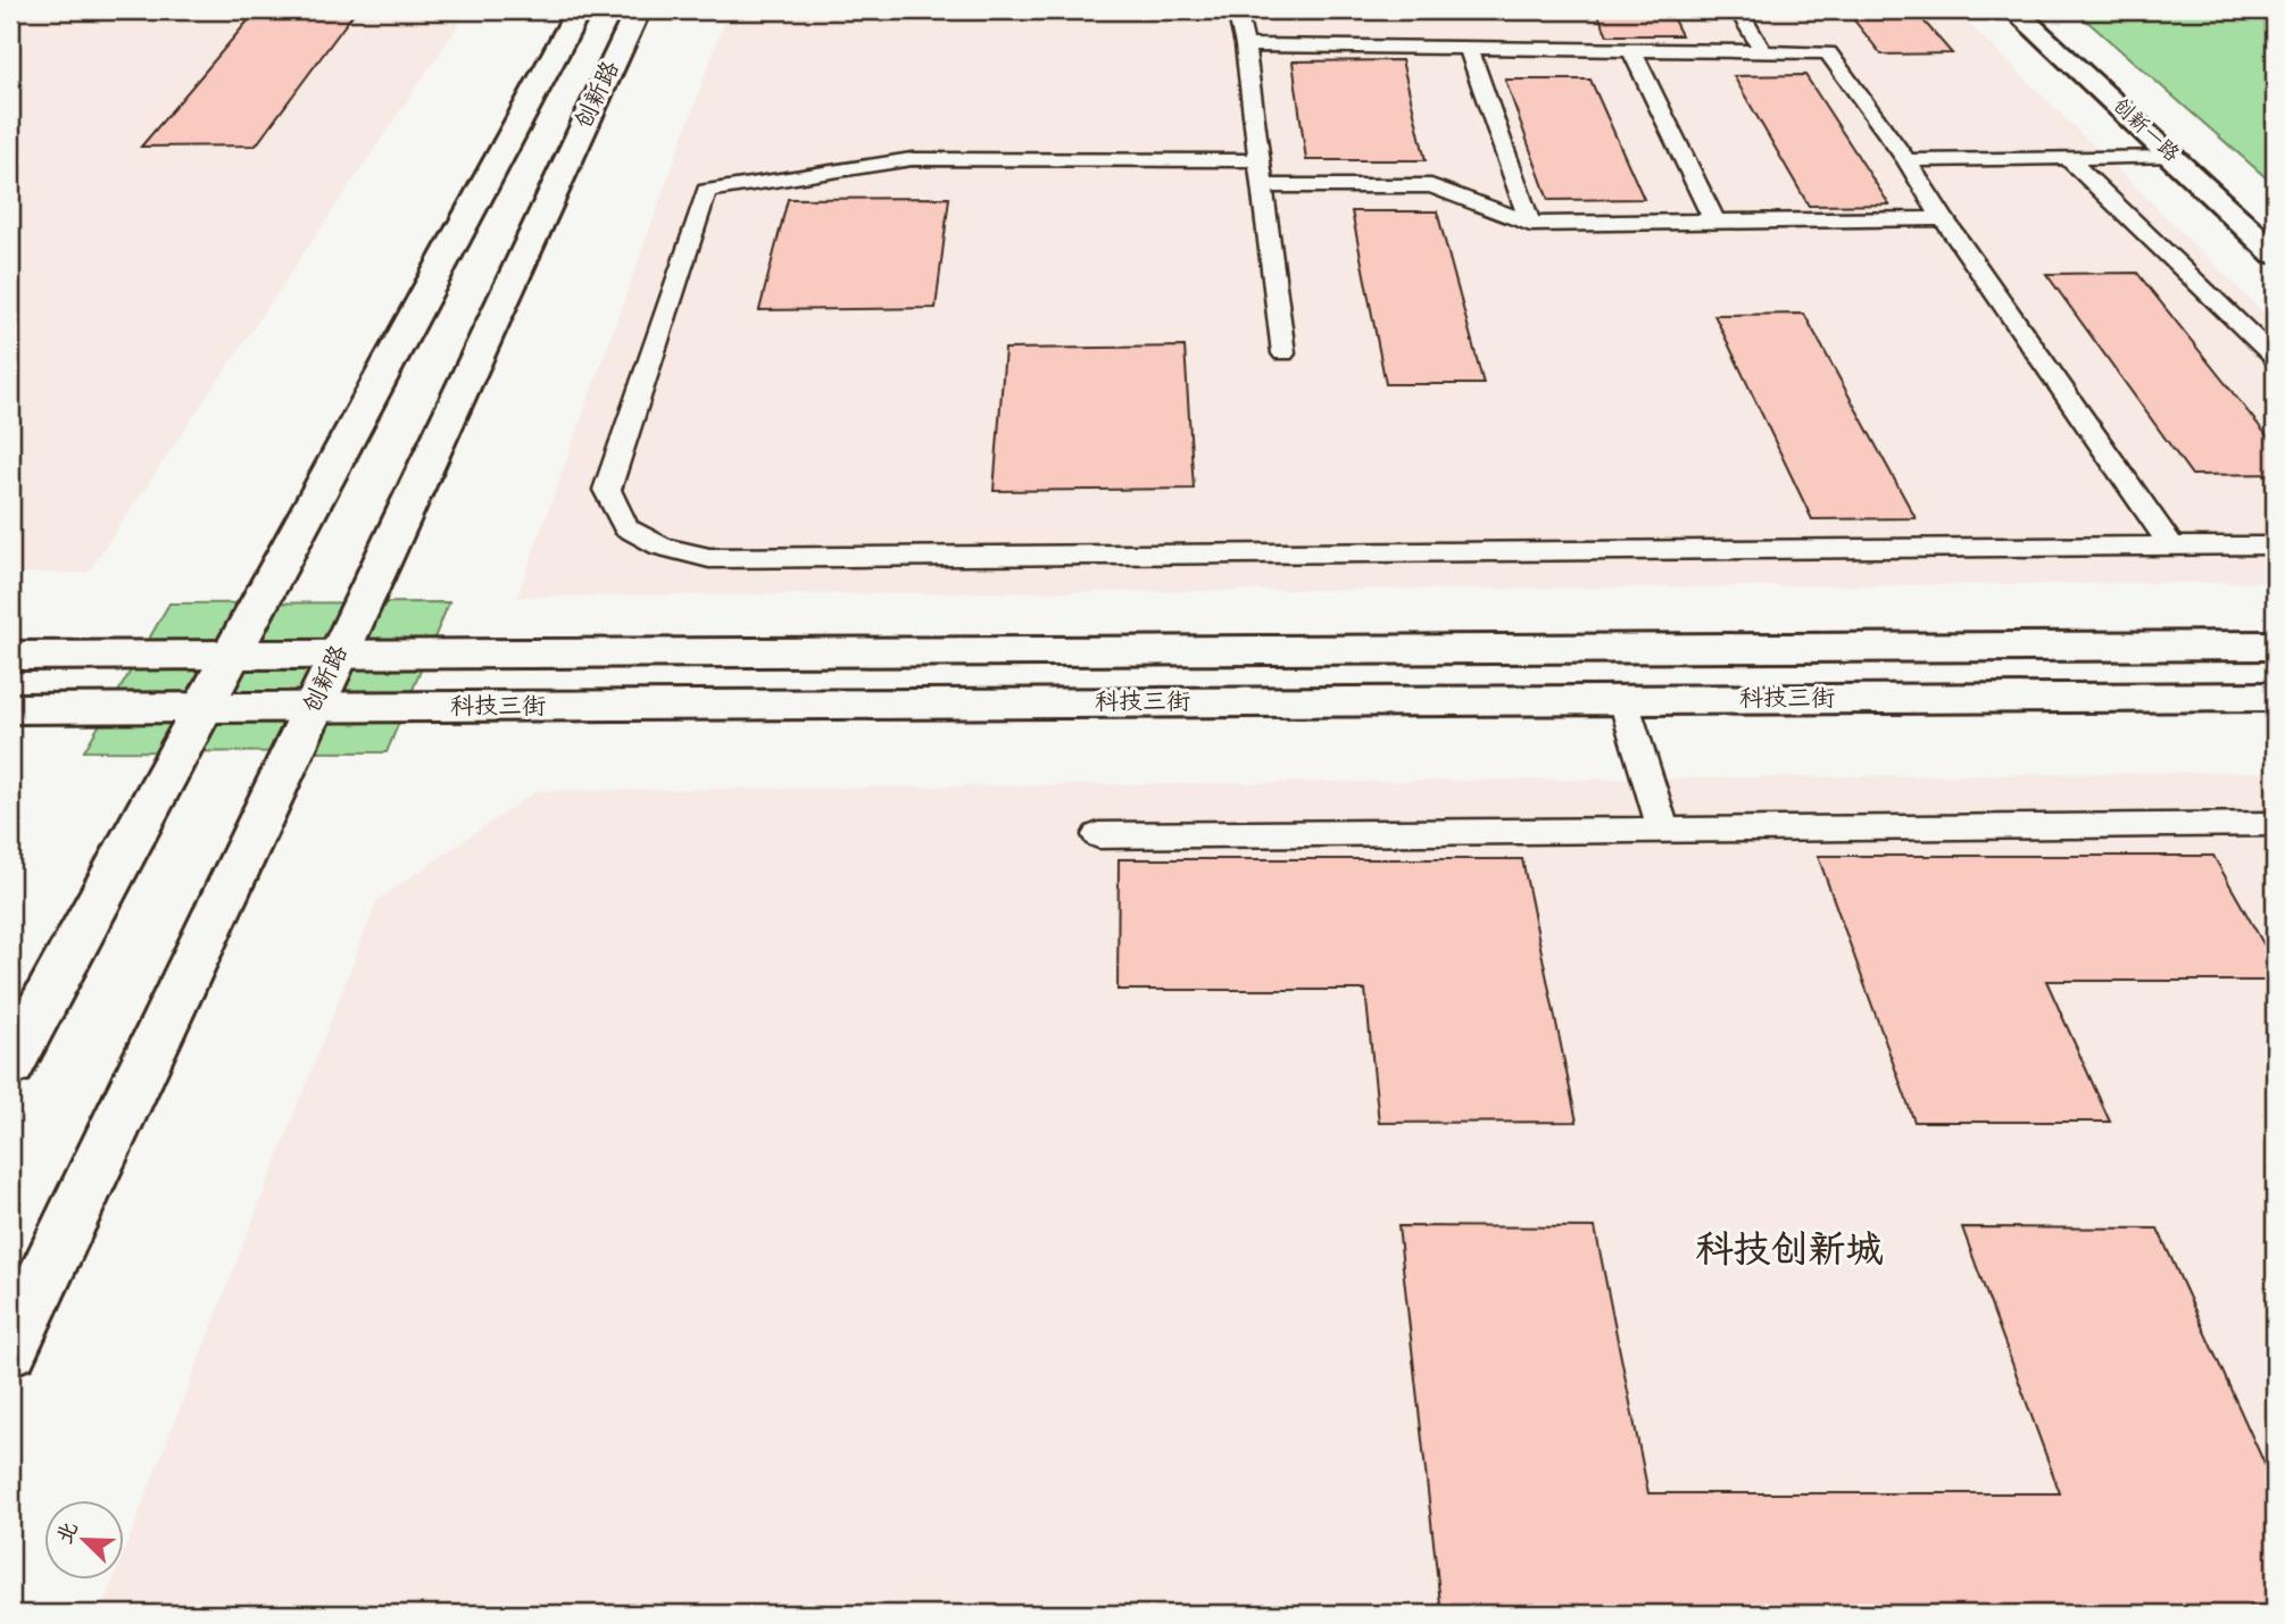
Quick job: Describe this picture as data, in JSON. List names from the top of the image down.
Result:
{
  "streets": {
    "main road": ["创新路", "创新一路", "科技三街"]
  },
  "crossings": [
    ["创新路", "科技三街"]
  ],
  "districts": ["科技创新城"],
  "north": "top left"
}
